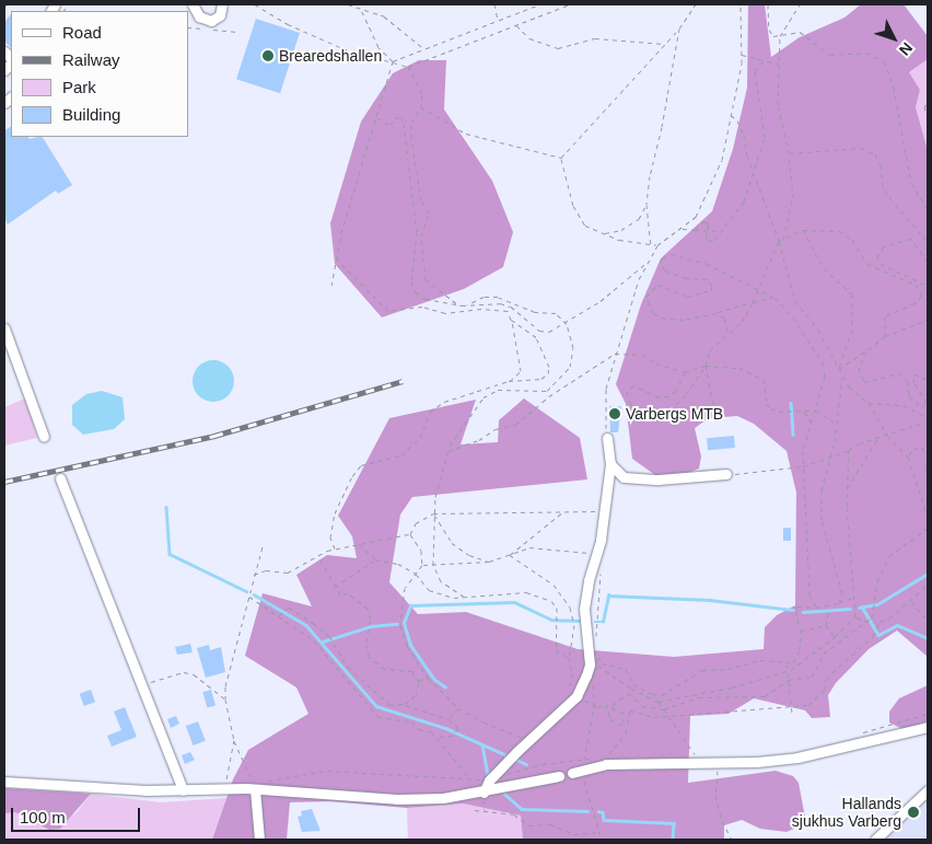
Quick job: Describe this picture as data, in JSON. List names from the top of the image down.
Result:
{
  "places": ["Brearedshallen", "Varbergs MTB", "Hallands sjukhus Varberg"],
  "legend": [
    "Road",
    "Railway",
    "Park",
    "Building"
  ],
  "scale_bar": "100 m",
  "north": "bottom right"
}
